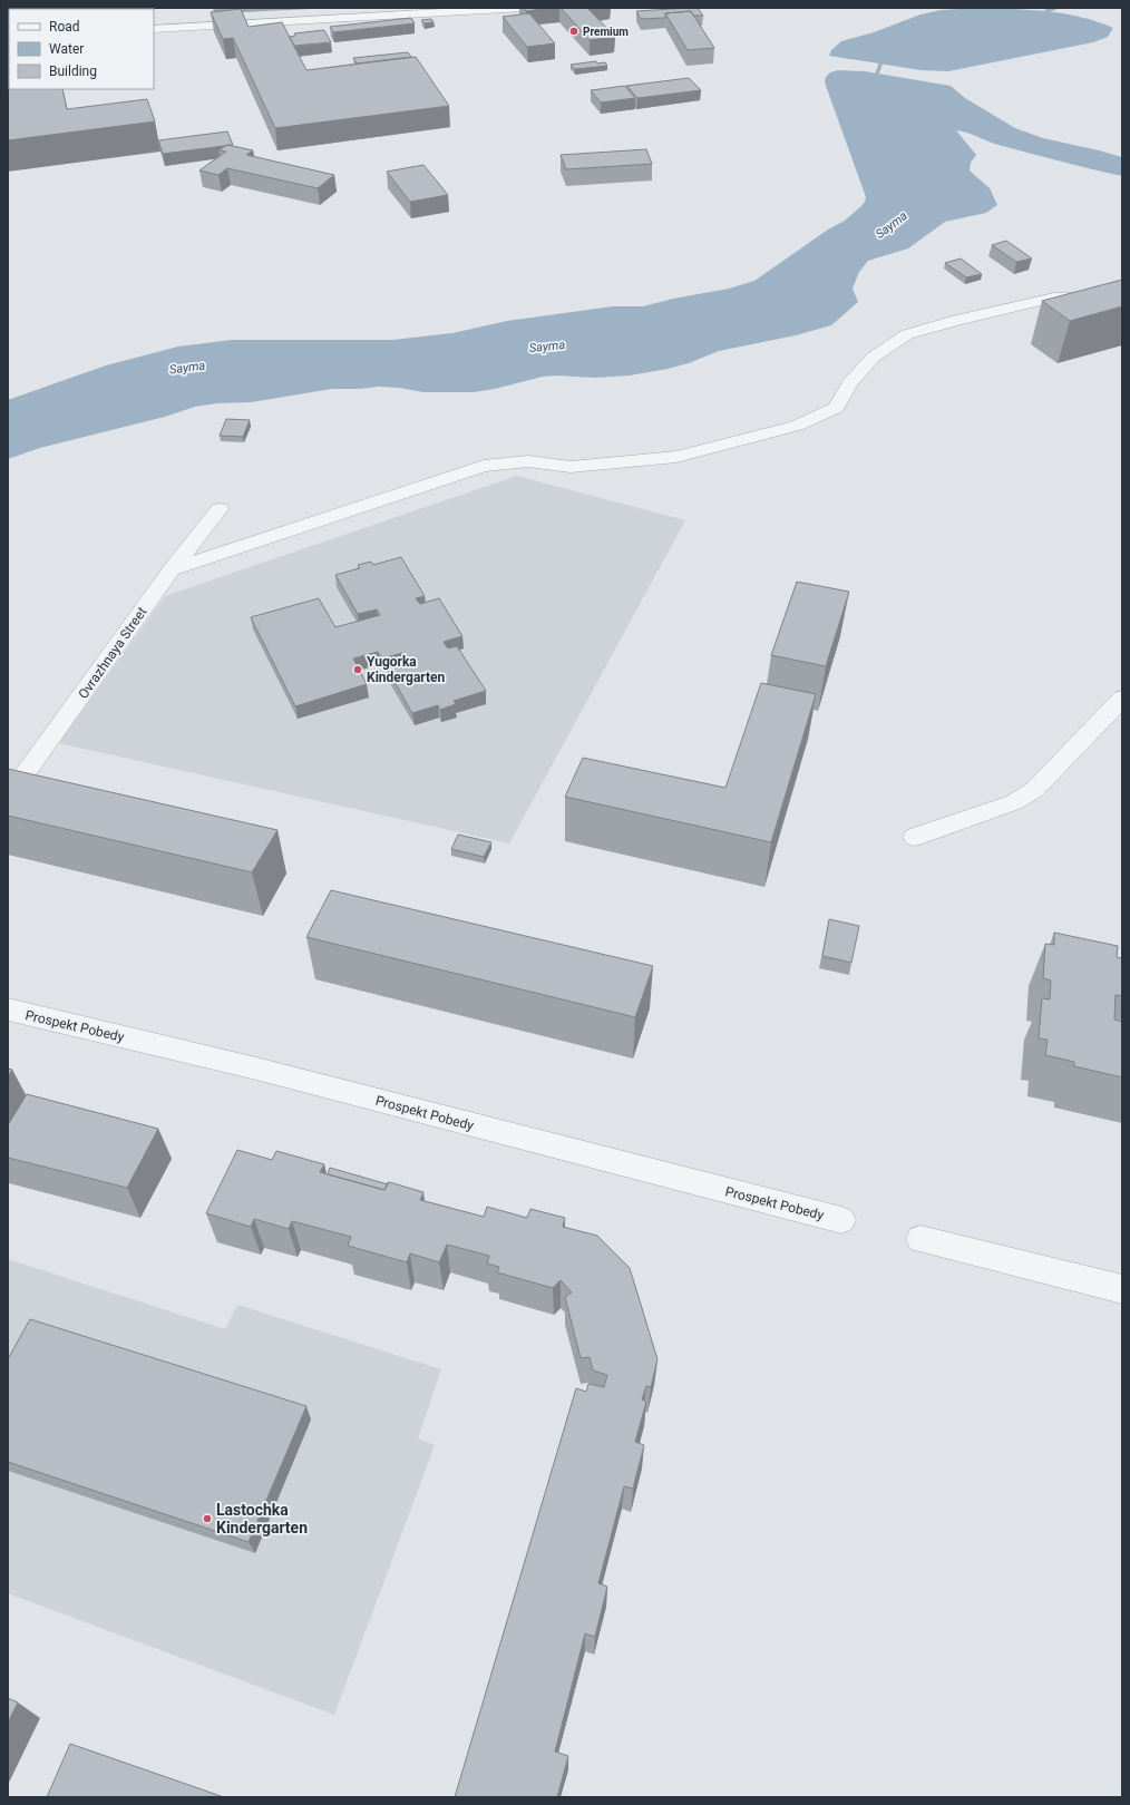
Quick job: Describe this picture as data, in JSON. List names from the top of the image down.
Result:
{
  "streets": {
    "street": ["Ovrazhnaya Street", "Prospekt Pobedy"]
  },
  "water": ["Sayma"],
  "places": ["Premium", "Yugorka Kindergarten", "Lastochka Kindergarten"],
  "legend": ["Road", "Water", "Building"]
}
